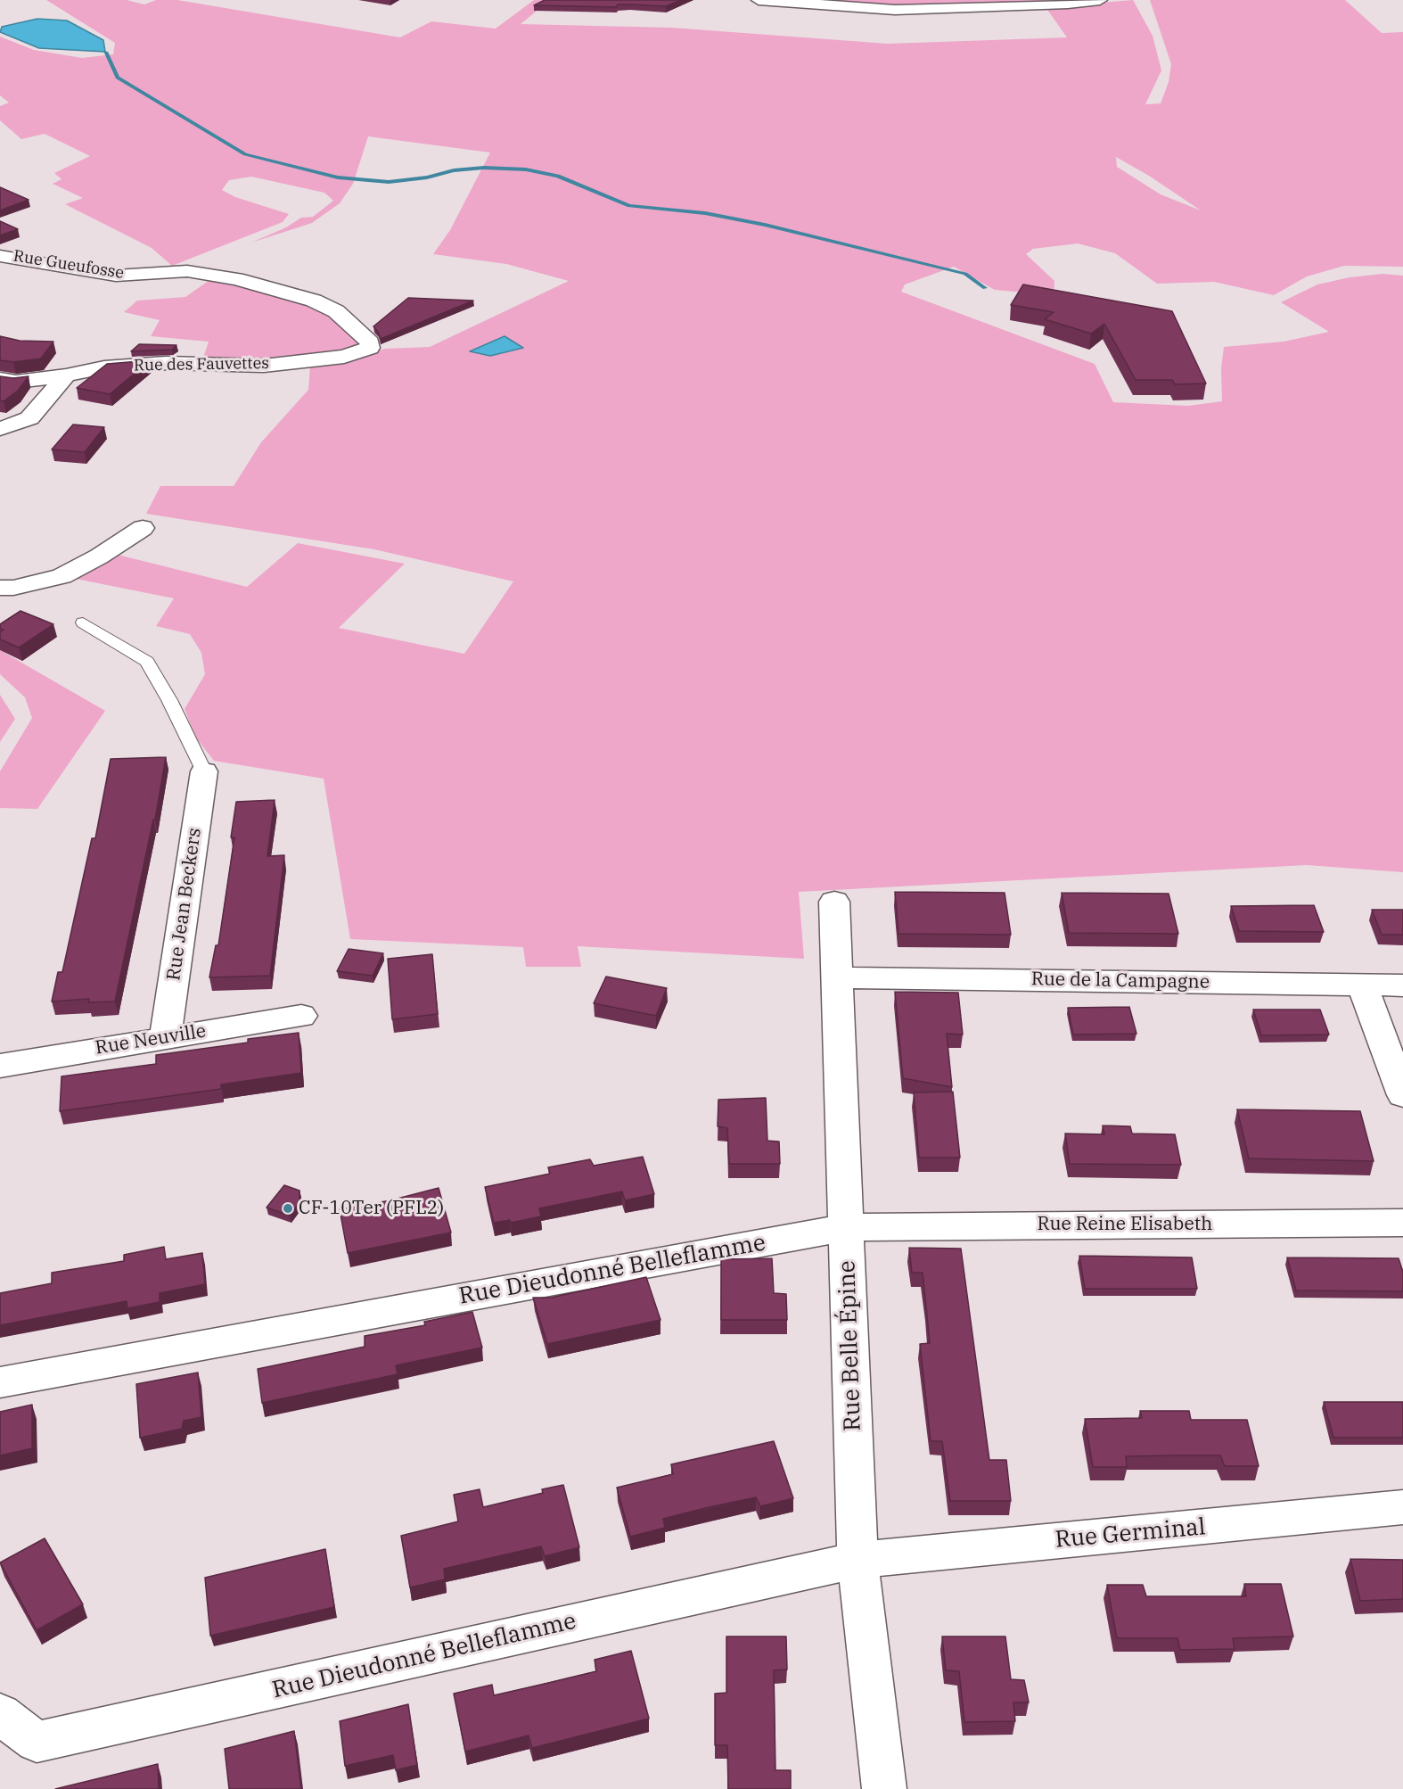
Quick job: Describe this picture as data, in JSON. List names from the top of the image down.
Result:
{
  "streets": {
    "street": [
      "Rue Gueufosse",
      "Rue des Fauvettes",
      "Rue Jean Beckers",
      "Rue de la Campagne",
      "Rue Neuville",
      "Rue Reine Elisabeth",
      "Rue Dieudonné Belleflamme",
      "Rue Belle Épine",
      "Rue Germinal"
    ]
  },
  "crossings": [
    ["Rue Gueufosse", "Rue des Fauvettes"],
    ["Rue Jean Beckers", "Rue Neuville"],
    ["Rue de la Campagne", "Rue Belle Épine"],
    ["Rue Reine Elisabeth", "Rue Dieudonné Belleflamme"],
    ["Rue Reine Elisabeth", "Rue Belle Épine"],
    ["Rue Dieudonné Belleflamme", "Rue Belle Épine"],
    ["Rue Dieudonné Belleflamme", "Rue Germinal"],
    ["Rue Belle Épine", "Rue Germinal"]
  ],
  "places": ["CF-10Ter (PFL2)"]
}
